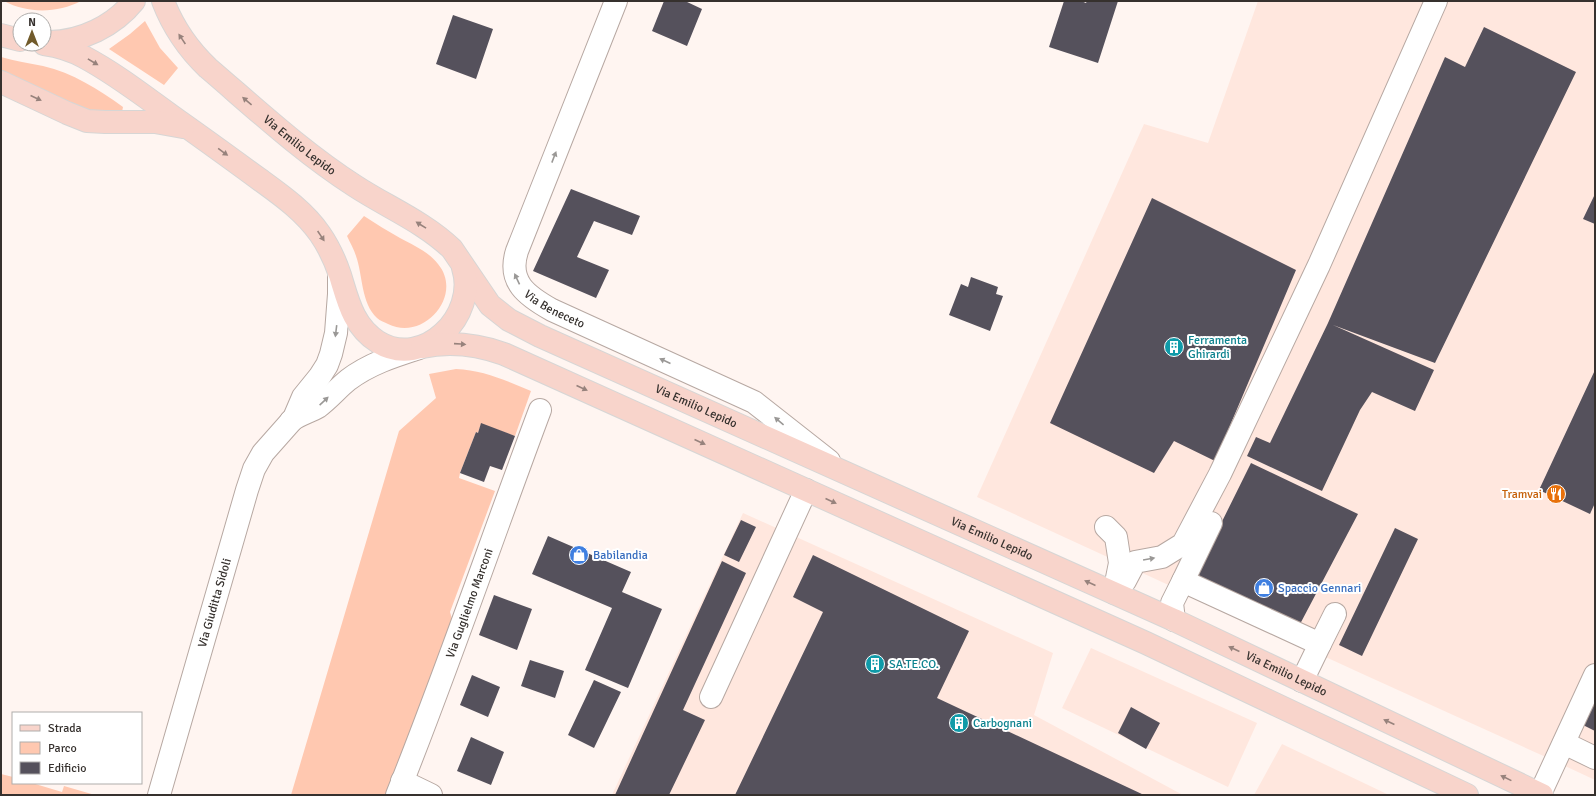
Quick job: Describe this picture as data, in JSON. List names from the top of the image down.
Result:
{
  "streets": {
    "main road": ["Via Emilio Lepido"],
    "street": ["Via Beneceto", "Via Giuditta Sidoli", "Via Guglielmo Marconi"]
  },
  "crossings": [
    ["Via Emilio Lepido", "Via Beneceto"]
  ],
  "places": {
    "building": ["Ferramenta Ghirardi", "SA.TE.CO.", "Carbognani"],
    "restaurant": ["Tramvai"],
    "shop": ["Babilandia", "Spaccio Gennari"]
  },
  "legend": ["Strada", "Parco", "Edificio"],
  "north": "top"
}
